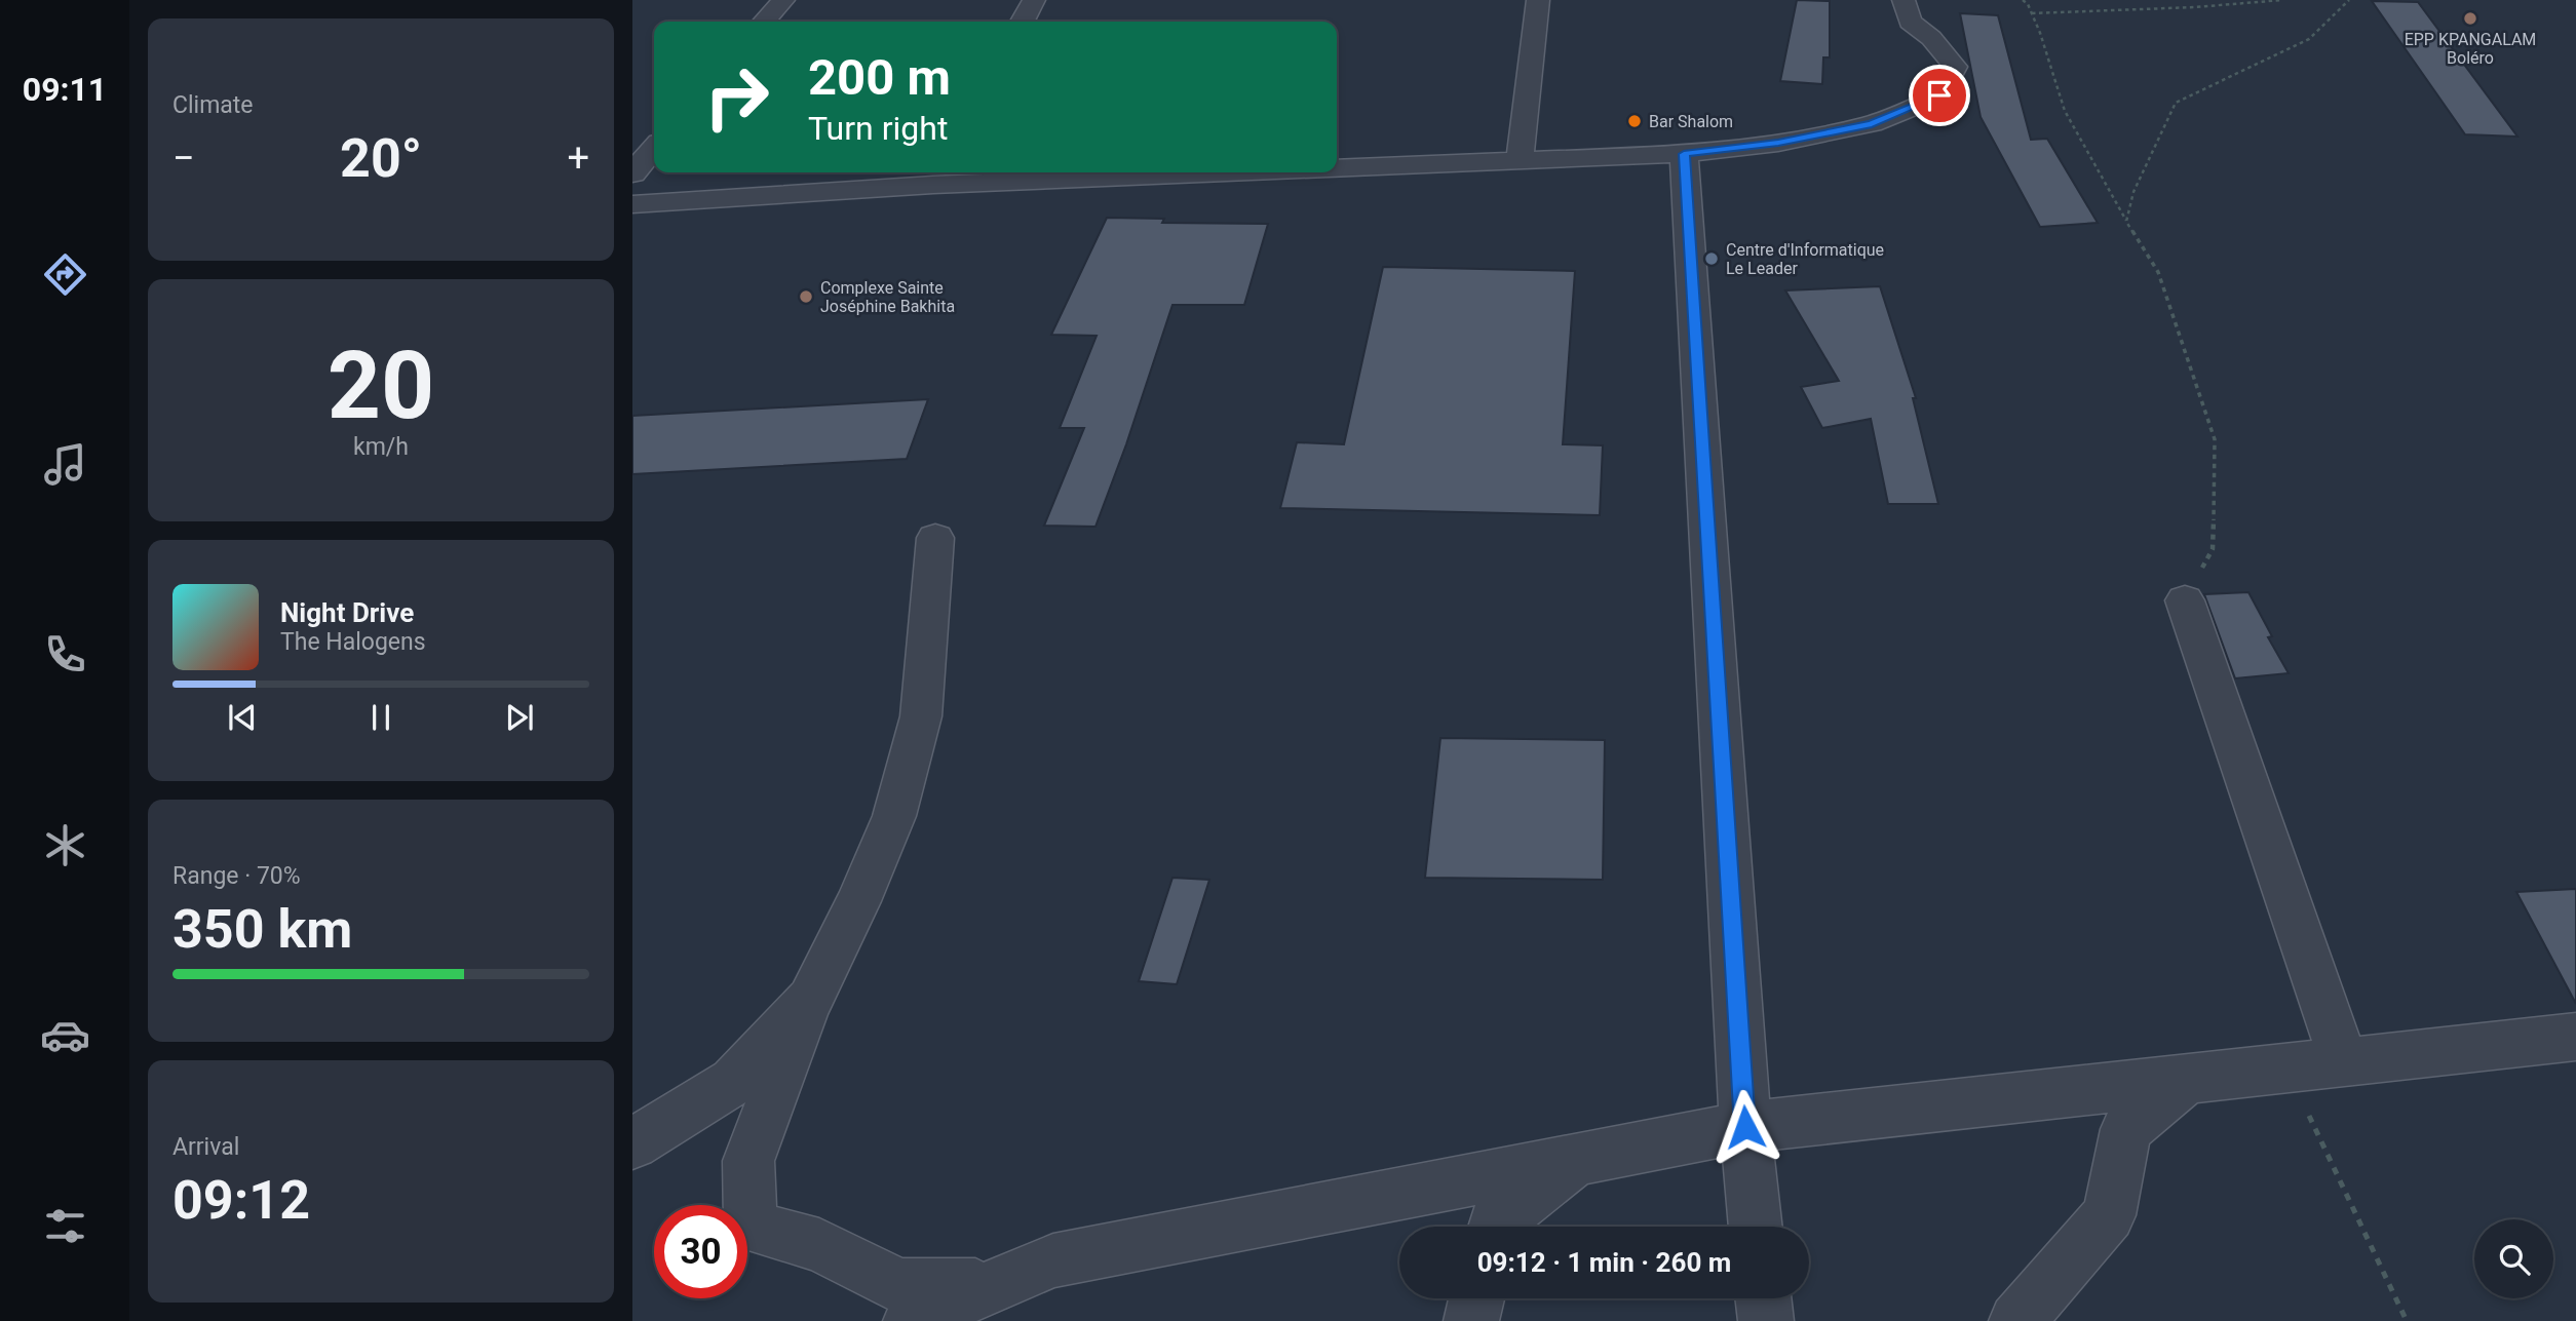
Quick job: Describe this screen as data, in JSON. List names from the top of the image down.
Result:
{
  "places": [
    "EPP KPANGALAM Boléro",
    "Bar Shalom",
    "Centre d'Informatique Le Leader",
    "Complexe Sainte Joséphine Bakhita"
  ],
  "page": {
    "tabs": "09:11",
    "tile": [
      "Climate",
      ["20", "km/h"],
      ["Range · 70%", "350 km"],
      ["Arrival", "09:12"]
    ],
    "turn": ["200 m", "Turn right"],
    "heat": ["−", "20°", "+"],
    "song": ["Night Drive", "The Halogens"],
    "limit": "30",
    "trip": "09:12 · 1 min · 260 m"
  }
}
